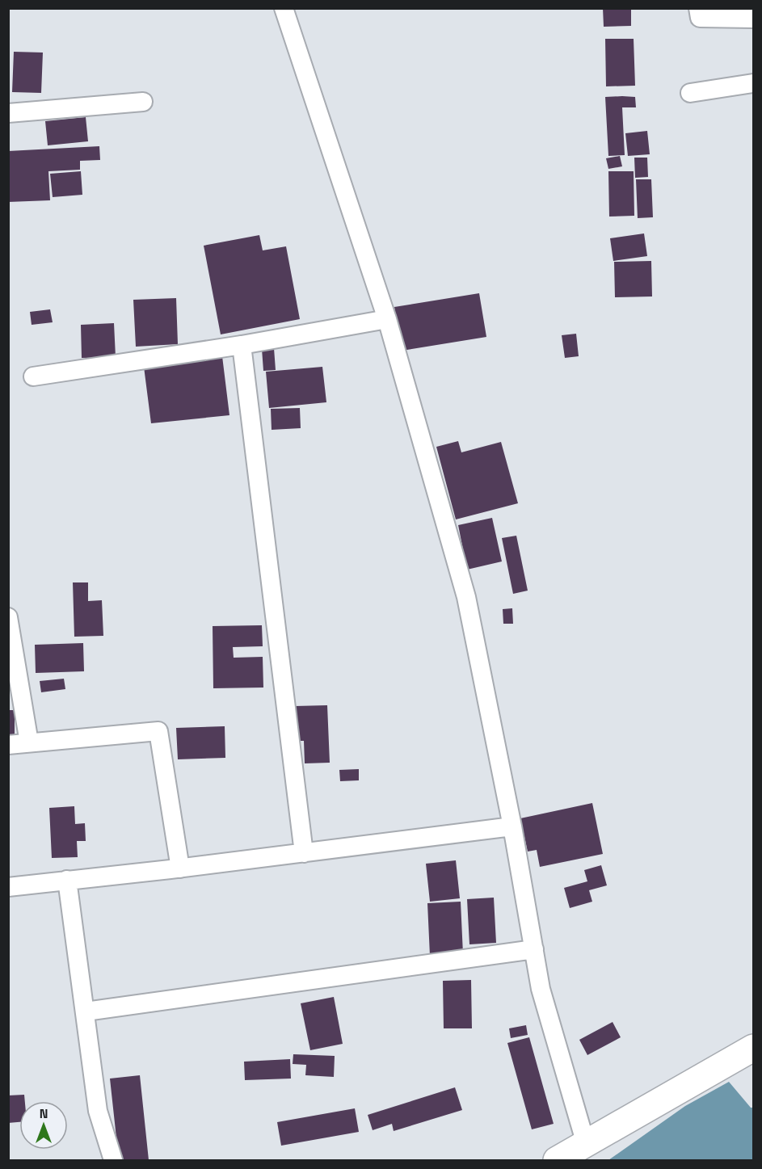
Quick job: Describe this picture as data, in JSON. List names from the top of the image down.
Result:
{
  "north": "top"
}
